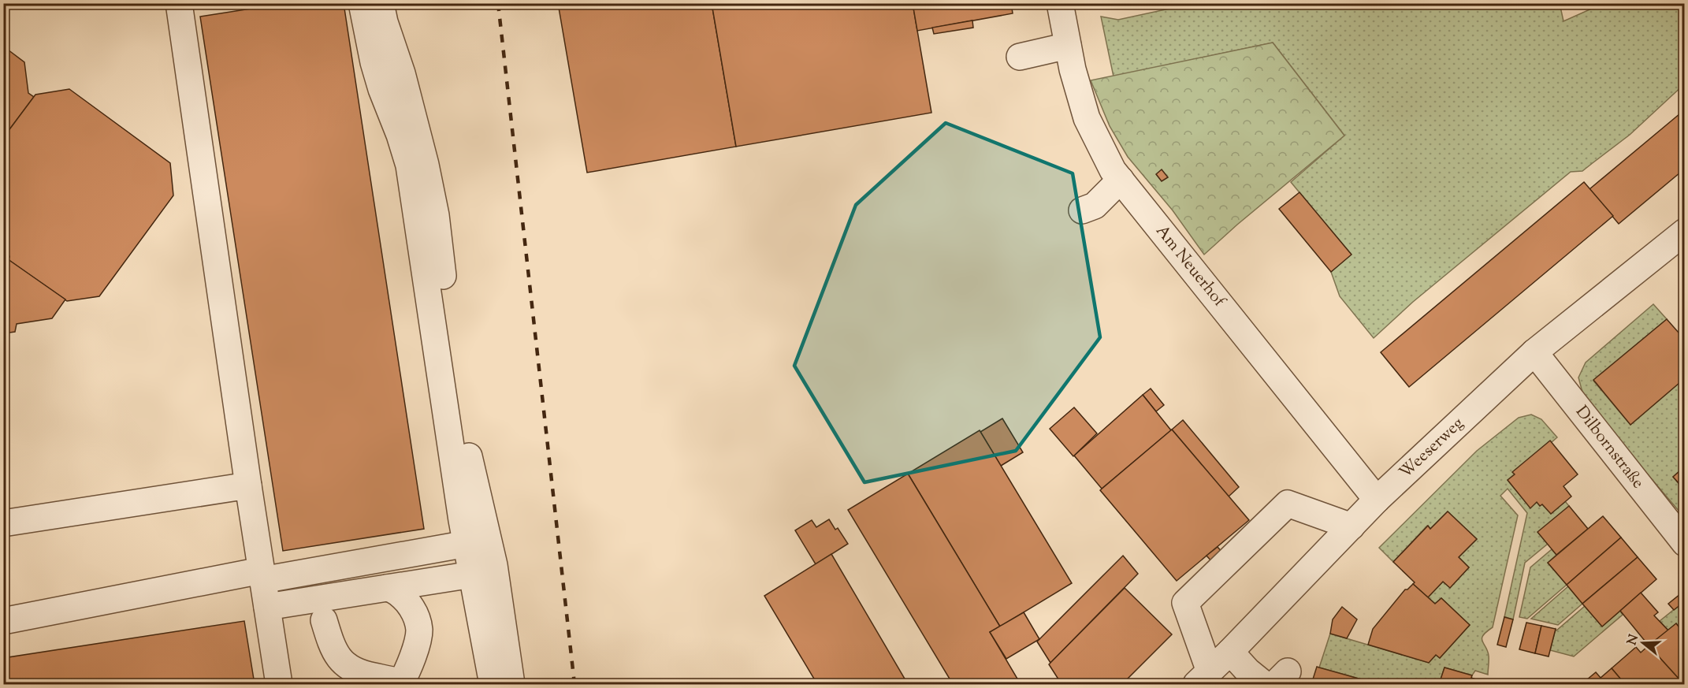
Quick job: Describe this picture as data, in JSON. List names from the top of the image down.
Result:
{
  "streets": {
    "street": ["Am Neuerhof", "Dilbornstraße", "Weeserweg"]
  },
  "crossings": [
    ["Am Neuerhof", "Weeserweg"],
    ["Dilbornstraße", "Weeserweg"]
  ],
  "north": "left"
}
